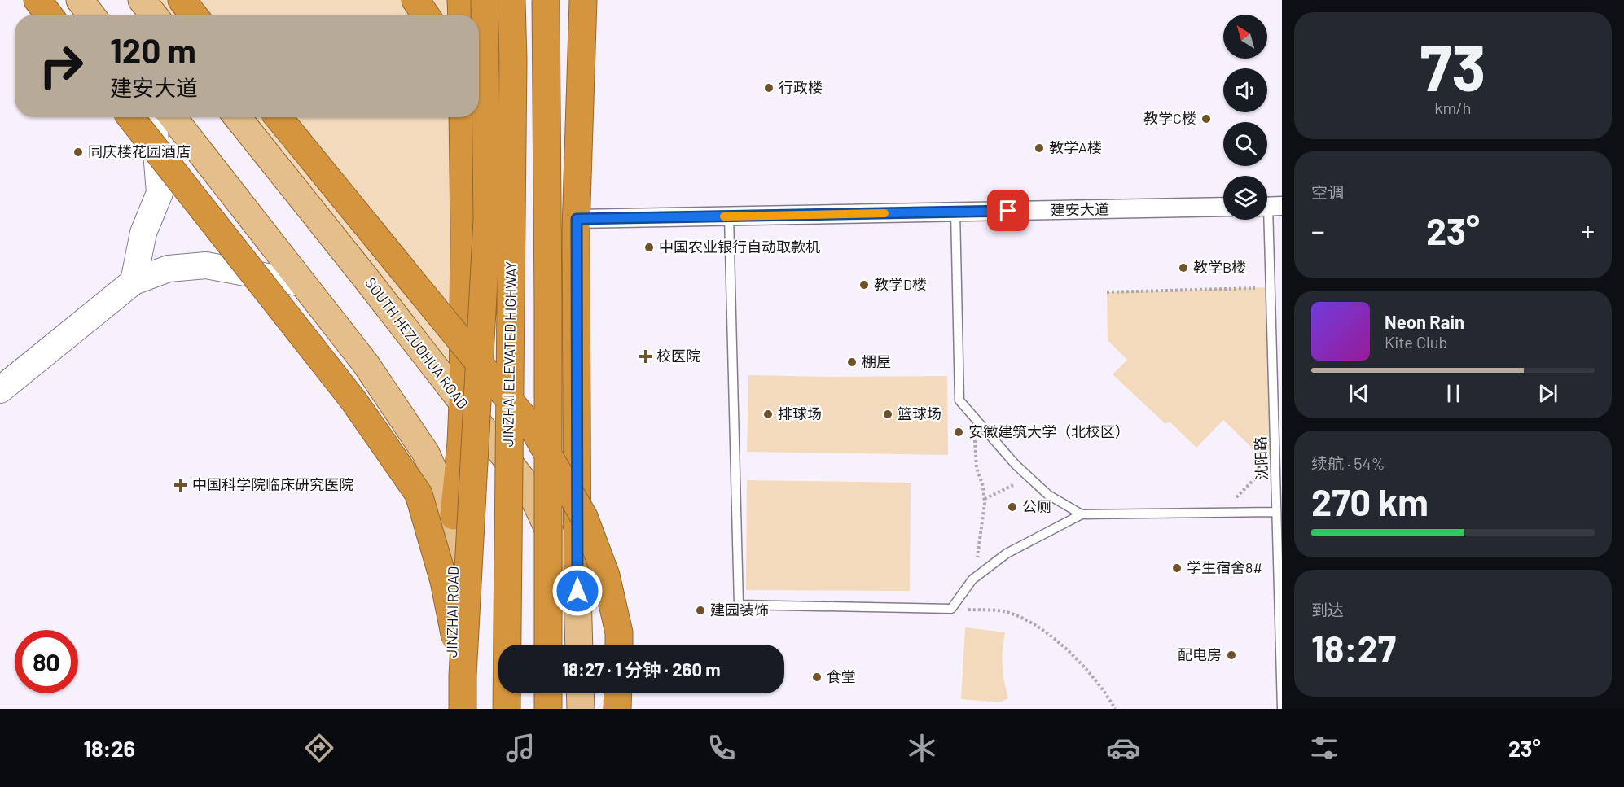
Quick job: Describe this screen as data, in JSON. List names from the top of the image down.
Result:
{
  "streets": {
    "highway": ["JINZHAI ELEVATED HIGHWAY"],
    "main road": ["SOUTH HEZUOHUA ROAD", "JINZHAI ROAD"],
    "street": ["建安大道"],
    "lane": ["沈阳路"]
  },
  "places": {
    "other": [
      "行政楼",
      "教学C楼",
      "教学A楼",
      "同庆楼花园酒店",
      "中国农业银行自动取款机",
      "教学B楼",
      "教学D楼",
      "棚屋",
      "排球场",
      "篮球场",
      "安徽建筑大学（北校区）",
      "公厕",
      "学生宿舍8#",
      "建园装饰",
      "配电房",
      "食堂"
    ],
    "health": ["校医院", "中国科学院临床研究医院"]
  },
  "north": "top left",
  "page": {
    "tile": [
      ["73", "km/h"],
      "空调",
      ["续航 · 54%", "270 km"],
      ["到达", "18:27"]
    ],
    "turn": ["120 m", "建安大道"],
    "heat": ["−", "23°", "+"],
    "song": ["Neon Rain", "Kite Club"],
    "limit": "80",
    "trip": "18:27 · 1 分钟 · 260 m",
    "tabs": ["18:26", "23°"]
  }
}
